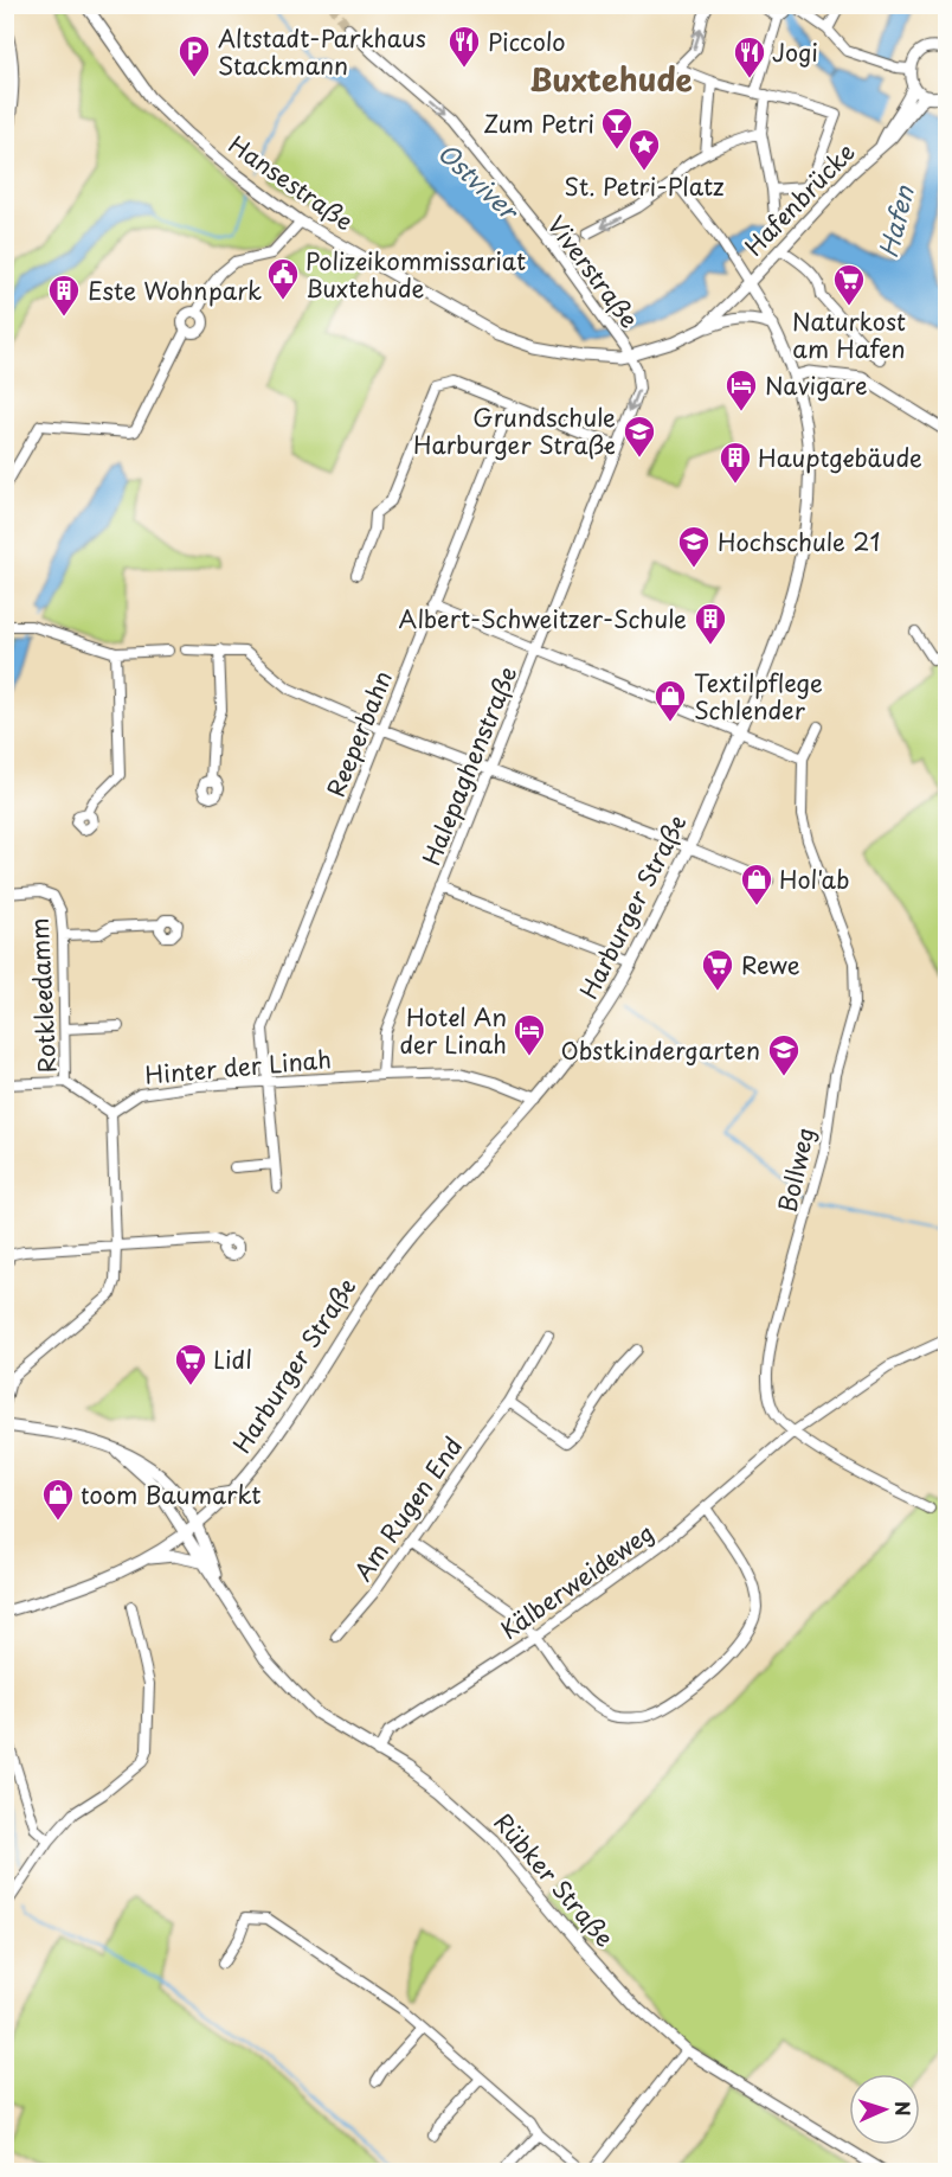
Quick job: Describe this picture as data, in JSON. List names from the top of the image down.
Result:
{
  "streets": {
    "street": [
      "Hansestraße",
      "Hafenbrücke",
      "Viverstraße",
      "Reeperbahn",
      "Halepaghenstraße",
      "Harburger Straße",
      "Rotkleedamm",
      "Hinter der Linah",
      "Bollweg",
      "Am Rugen End",
      "Kälberweideweg",
      "Rübker Straße"
    ]
  },
  "crossings": [
    ["Hansestraße", "Hafenbrücke"],
    ["Hansestraße", "Viverstraße"],
    ["Hansestraße", "Halepaghenstraße"],
    ["Hansestraße", "Harburger Straße"],
    ["Hafenbrücke", "Harburger Straße"],
    ["Viverstraße", "Halepaghenstraße"],
    ["Reeperbahn", "Hinter der Linah"],
    ["Halepaghenstraße", "Hinter der Linah"],
    ["Harburger Straße", "Hinter der Linah"],
    ["Harburger Straße", "Rübker Straße"],
    ["Rotkleedamm", "Hinter der Linah"],
    ["Bollweg", "Kälberweideweg"],
    ["Kälberweideweg", "Rübker Straße"]
  ],
  "one_way": ["Viverstraße"],
  "districts": ["Buxtehude"],
  "water": ["Ostviver", "Hafen"],
  "places": {
    "restaurant": ["Piccolo", "Jogi"],
    "parking": ["Altstadt-Parkhaus Stackmann"],
    "bar": ["Zum Petri"],
    "place": ["St. Petri-Platz"],
    "public building": ["Polizeikommissariat Buxtehude"],
    "supermarket": ["Naturkost am Hafen", "Rewe", "Lidl"],
    "building": ["Este Wohnpark", "Hauptgebäude", "Albert-Schweitzer-Schule"],
    "hotel": ["Navigare", "Hotel An der Linah"],
    "school or university": ["Grundschule Harburger Straße", "Hochschule 21", "Obstkindergarten"],
    "shop": ["Textilpflege Schlender", "Hol'ab", "toom Baumarkt"]
  },
  "north": "right"
}
